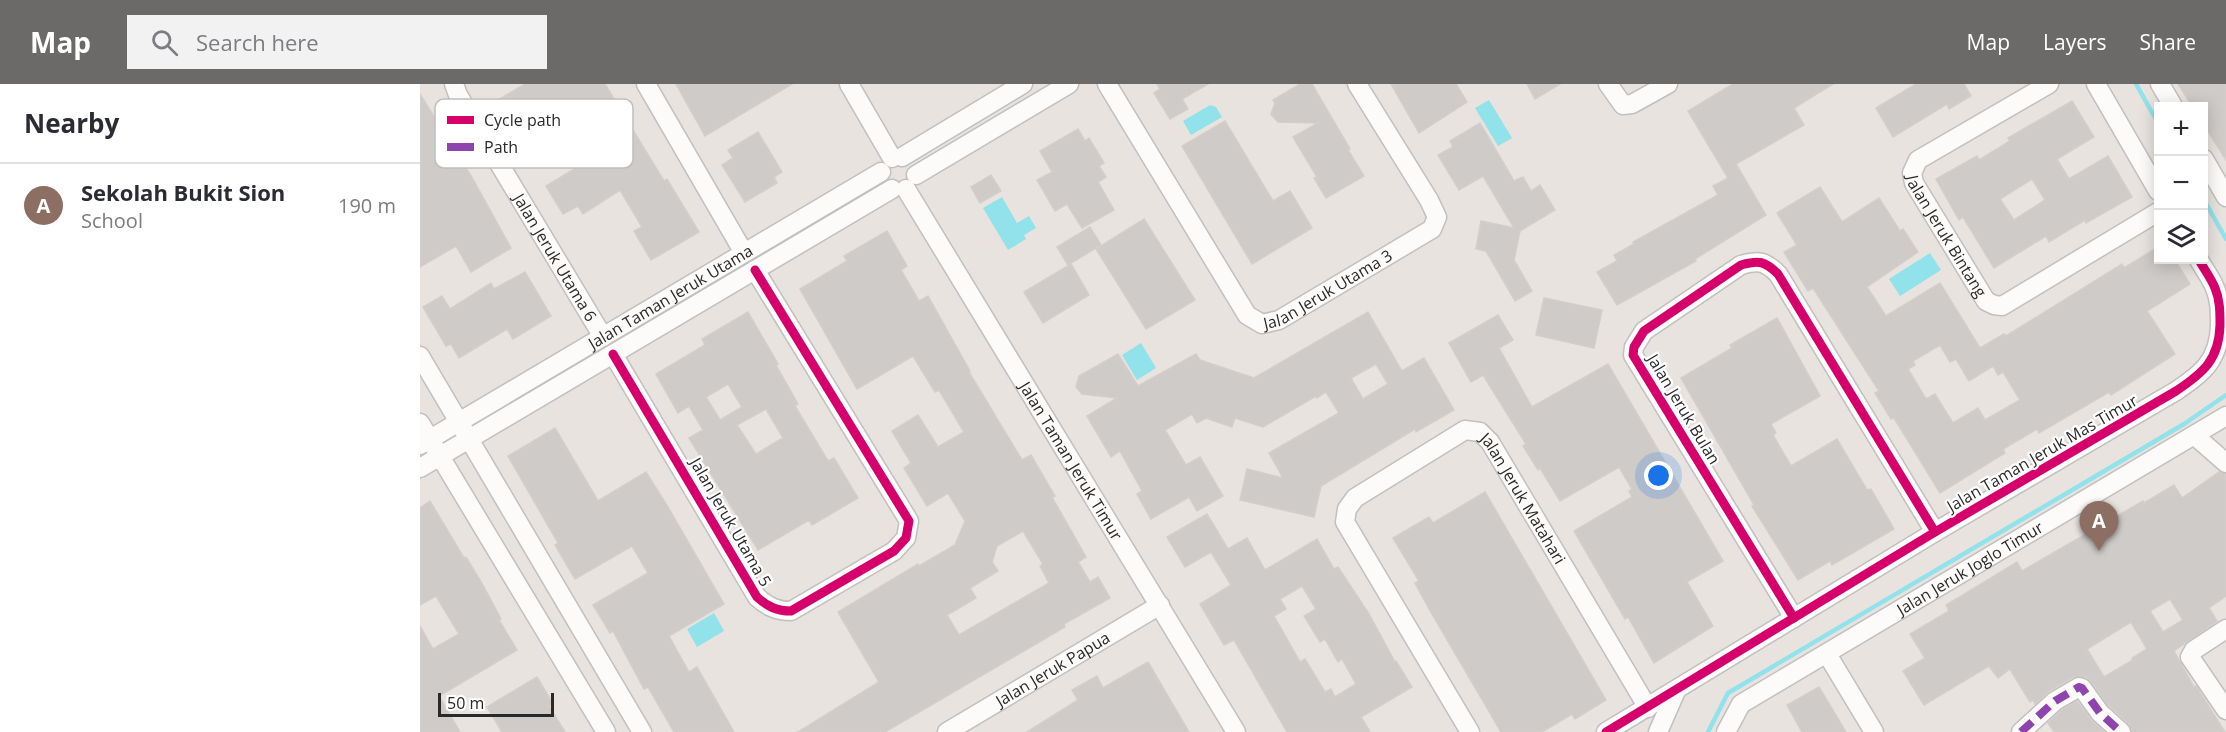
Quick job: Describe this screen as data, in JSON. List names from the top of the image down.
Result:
{
  "streets": {
    "street": [
      "Jalan Jeruk Bintang",
      "Jalan Jeruk Utama 6",
      "Jalan Jeruk Utama 3",
      "Jalan Taman Jeruk Utama",
      "Jalan Jeruk Bulan",
      "Jalan Taman Jeruk Mas Timur",
      "Jalan Taman Jeruk Timur",
      "Jalan Jeruk Matahari",
      "Jalan Jeruk Utama 5",
      "Jalan Jeruk Joglo Timur",
      "Jalan Jeruk Papua"
    ]
  },
  "crossings": [
    ["Jalan Jeruk Utama 6", "Jalan Taman Jeruk Utama"],
    ["Jalan Taman Jeruk Utama", "Jalan Taman Jeruk Timur"],
    ["Jalan Taman Jeruk Utama", "Jalan Jeruk Utama 5"],
    ["Jalan Jeruk Bulan", "Jalan Taman Jeruk Mas Timur"],
    ["Jalan Taman Jeruk Mas Timur", "Jalan Jeruk Matahari"],
    ["Jalan Taman Jeruk Timur", "Jalan Jeruk Papua"]
  ],
  "legend": ["Cycle path", "Path"],
  "scale_bar": "50 m",
  "page": {
    "header": "Map",
    "search": "Search here",
    "nav": ["Map", "Layers", "Share"],
    "heading": "Nearby",
    "map_buttons": ["+", "−"],
    "list": [
      {
        "mark": "A",
        "name": "Sekolah Bukit Sion",
        "note": "School",
        "value": "190 m"
      }
    ],
    "pins": "A",
    "scale": "50 m"
  }
}
